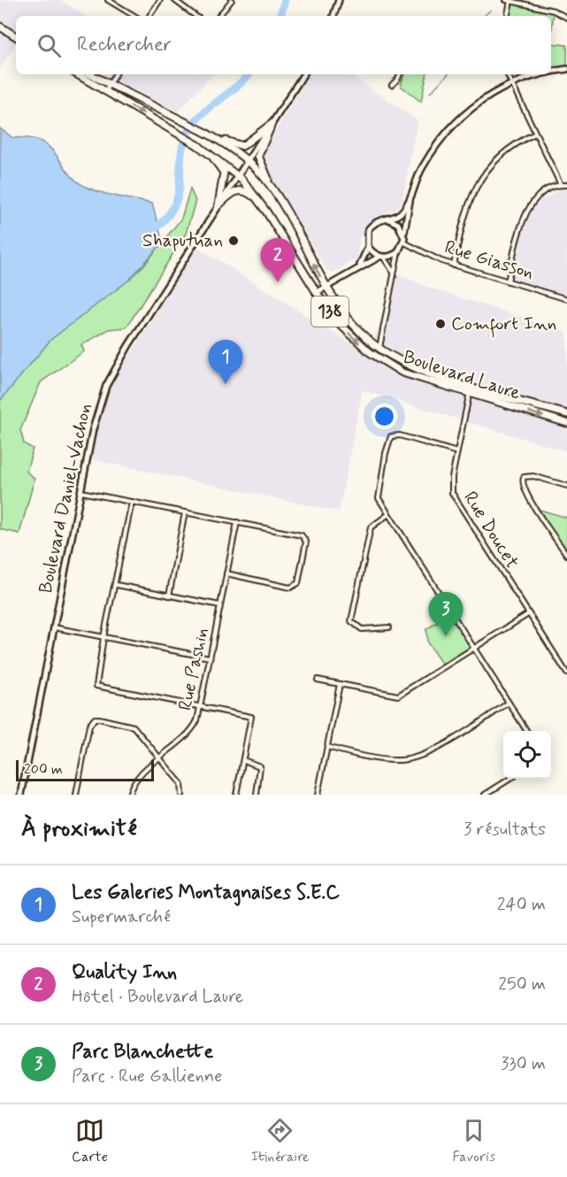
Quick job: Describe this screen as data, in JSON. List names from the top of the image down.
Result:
{
  "streets": {
    "highway": ["138", "Boulevard Laure"],
    "street": [
      "Rue Giasson",
      "Boulevard Daniel-Vachon",
      "Rue Doucet",
      "Rue Pashin"
    ]
  },
  "crossings": [
    ["138", "Boulevard Laure"],
    ["Boulevard Laure", "Boulevard Daniel-Vachon"],
    ["Boulevard Laure", "Rue Doucet"]
  ],
  "places": ["Shaputuan", "Comfort Inn"],
  "scale_bar": "200 m",
  "page": {
    "search": "Rechercher",
    "pins": ["2", "1", "3"],
    "scale": "200 m",
    "heading": ["À proximité", "3 résultats"],
    "list": [
      {
        "mark": "1",
        "name": "Les Galeries Montagnaises S.E.C",
        "note": "Supermarché",
        "value": "240 m"
      },
      {
        "mark": "2",
        "name": "Quality Inn",
        "note": "Hôtel · Boulevard Laure",
        "value": "250 m"
      },
      {
        "mark": "3",
        "name": "Parc Blanchette",
        "note": "Parc · Rue Gallienne",
        "value": "330 m"
      }
    ],
    "nav": ["Carte", "Itinéraire", "Favoris"]
  }
}
